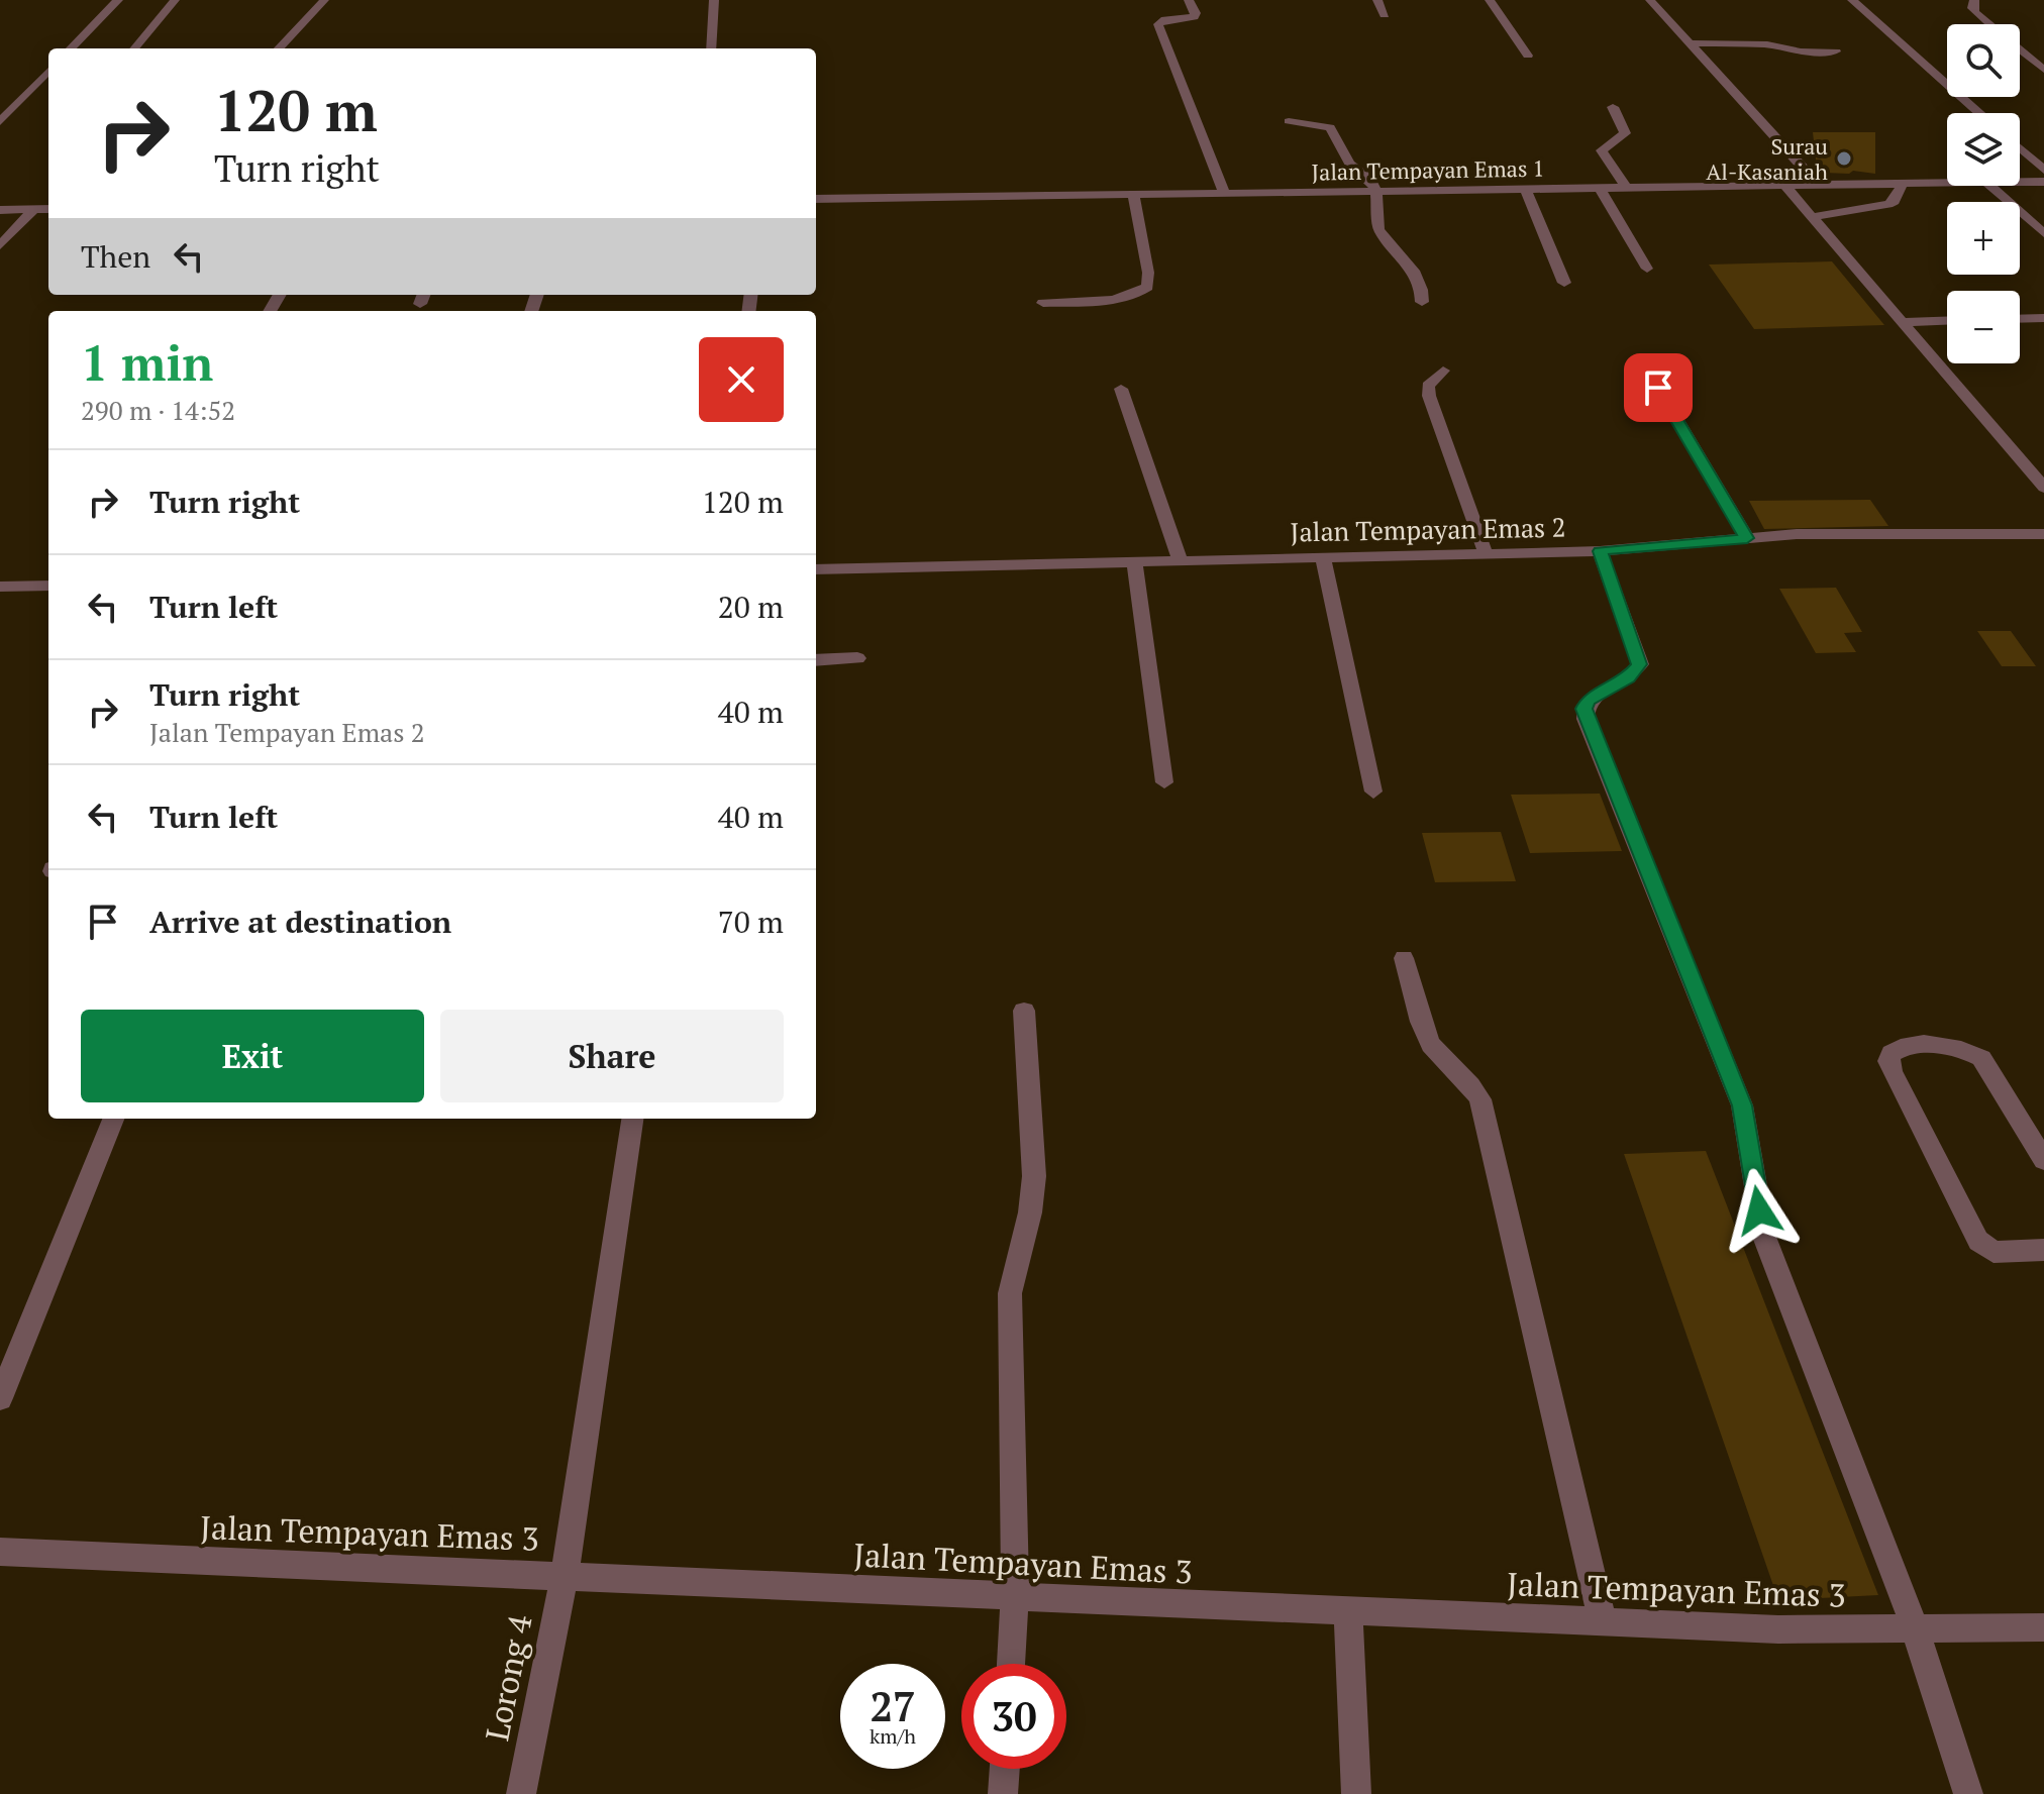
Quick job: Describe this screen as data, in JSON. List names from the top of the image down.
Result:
{
  "streets": {
    "street": [
      "Jalan Tempayan Emas 1",
      "Jalan Tempayan Emas 2",
      "Jalan Tempayan Emas 3",
      "Lorong 4"
    ]
  },
  "crossings": [
    ["Jalan Tempayan Emas 3", "Lorong 4"]
  ],
  "places": ["Surau Al-Kasaniah"],
  "page": {
    "map_buttons": ["+", "−"],
    "turn": ["120 m", "Turn right"],
    "then": "Then",
    "heading": ["1 min", "290 m · 14:52"],
    "list": [
      {
        "name": "Turn right",
        "value": "120 m"
      },
      {
        "name": "Turn left",
        "value": "20 m"
      },
      {
        "name": "Turn right",
        "note": "Jalan Tempayan Emas 2",
        "value": "40 m"
      },
      {
        "name": "Turn left",
        "value": "40 m"
      },
      {
        "name": "Arrive at destination",
        "value": "70 m"
      }
    ],
    "buttons": ["Exit", "Share"],
    "speed": "27 km/h",
    "limit": "30"
  }
}
